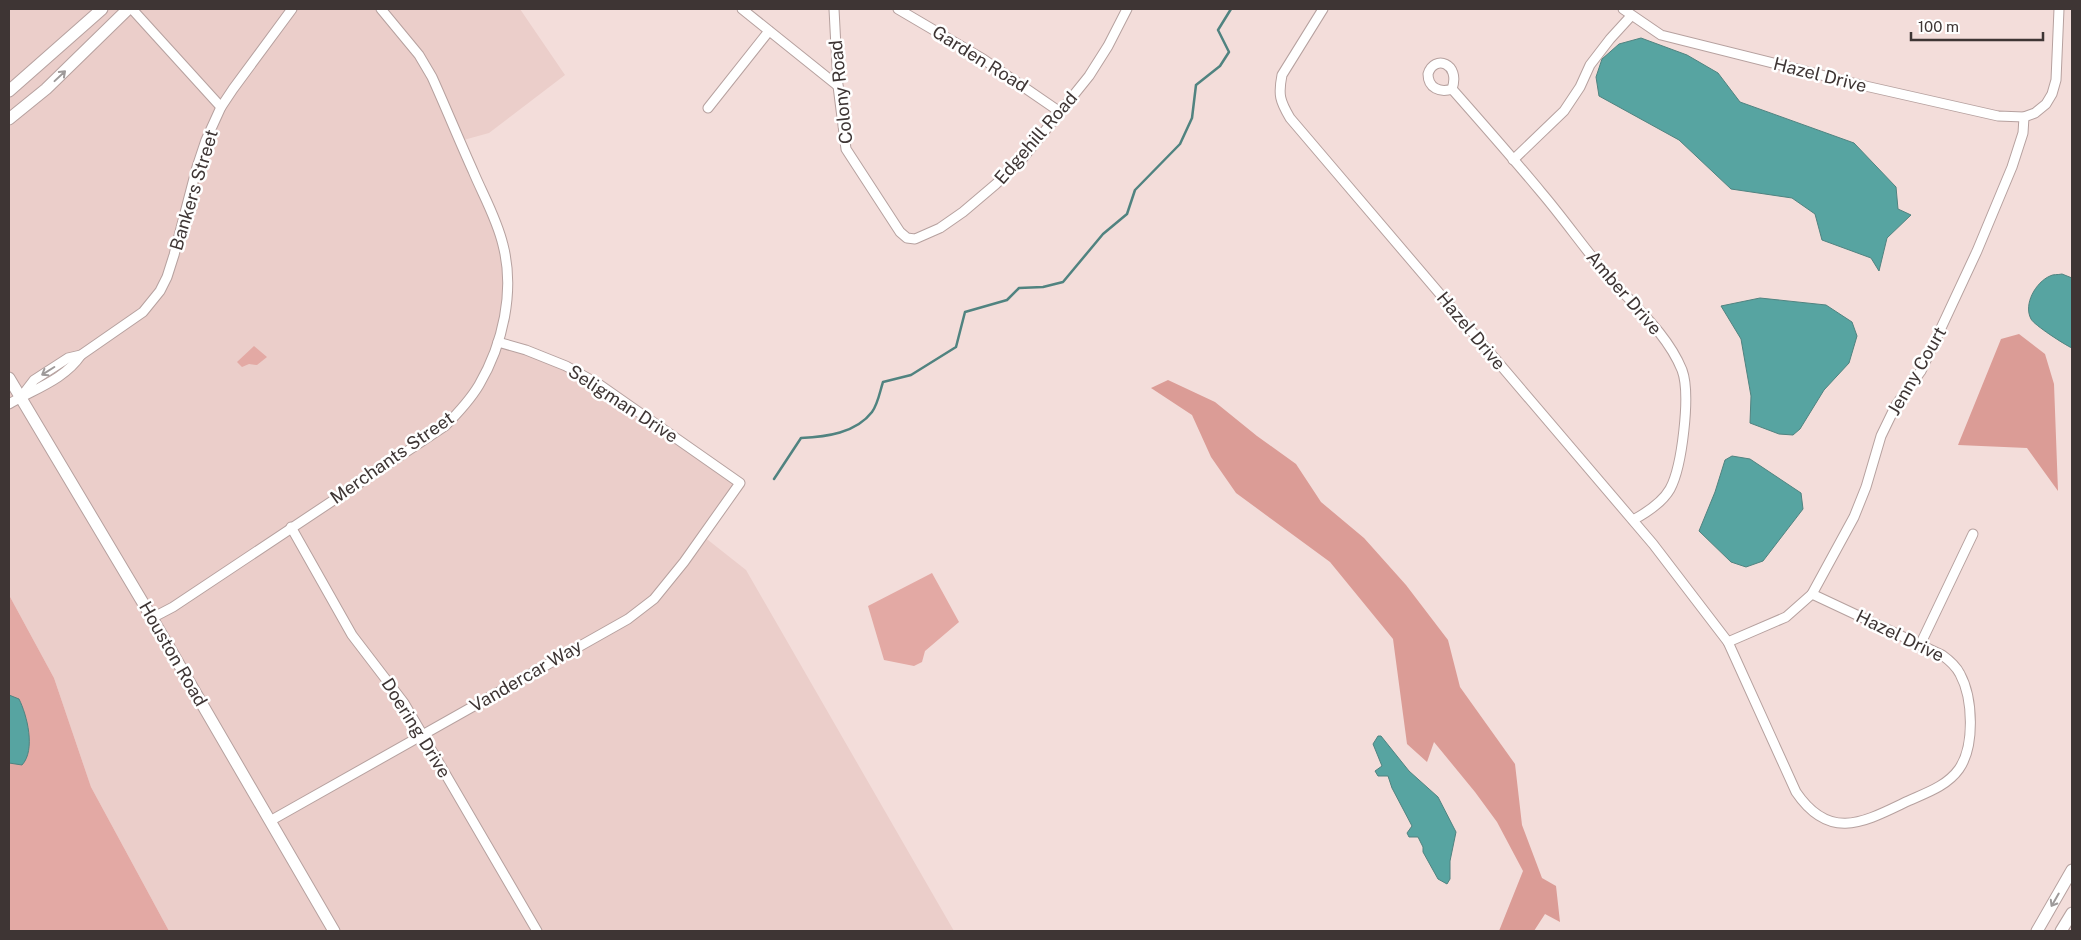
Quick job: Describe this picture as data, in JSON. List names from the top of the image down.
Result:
{
  "streets": {
    "main road": ["Houston Road"],
    "street": [
      "Garden Road",
      "Hazel Drive",
      "Colony Road",
      "Edgehill Road",
      "Bankers Street",
      "Amber Drive",
      "Jenny Court",
      "Seligman Drive",
      "Merchants Street",
      "Vandercar Way",
      "Doering Drive"
    ]
  },
  "crossings": [
    ["Garden Road", "Edgehill Road"],
    ["Hazel Drive", "Amber Drive"],
    ["Hazel Drive", "Jenny Court"],
    ["Colony Road", "Edgehill Road"],
    ["Bankers Street", "Houston Road"],
    ["Seligman Drive", "Merchants Street"],
    ["Seligman Drive", "Vandercar Way"],
    ["Merchants Street", "Houston Road"],
    ["Merchants Street", "Doering Drive"],
    ["Houston Road", "Vandercar Way"],
    ["Vandercar Way", "Doering Drive"]
  ],
  "scale_bar": "100 m"
}
